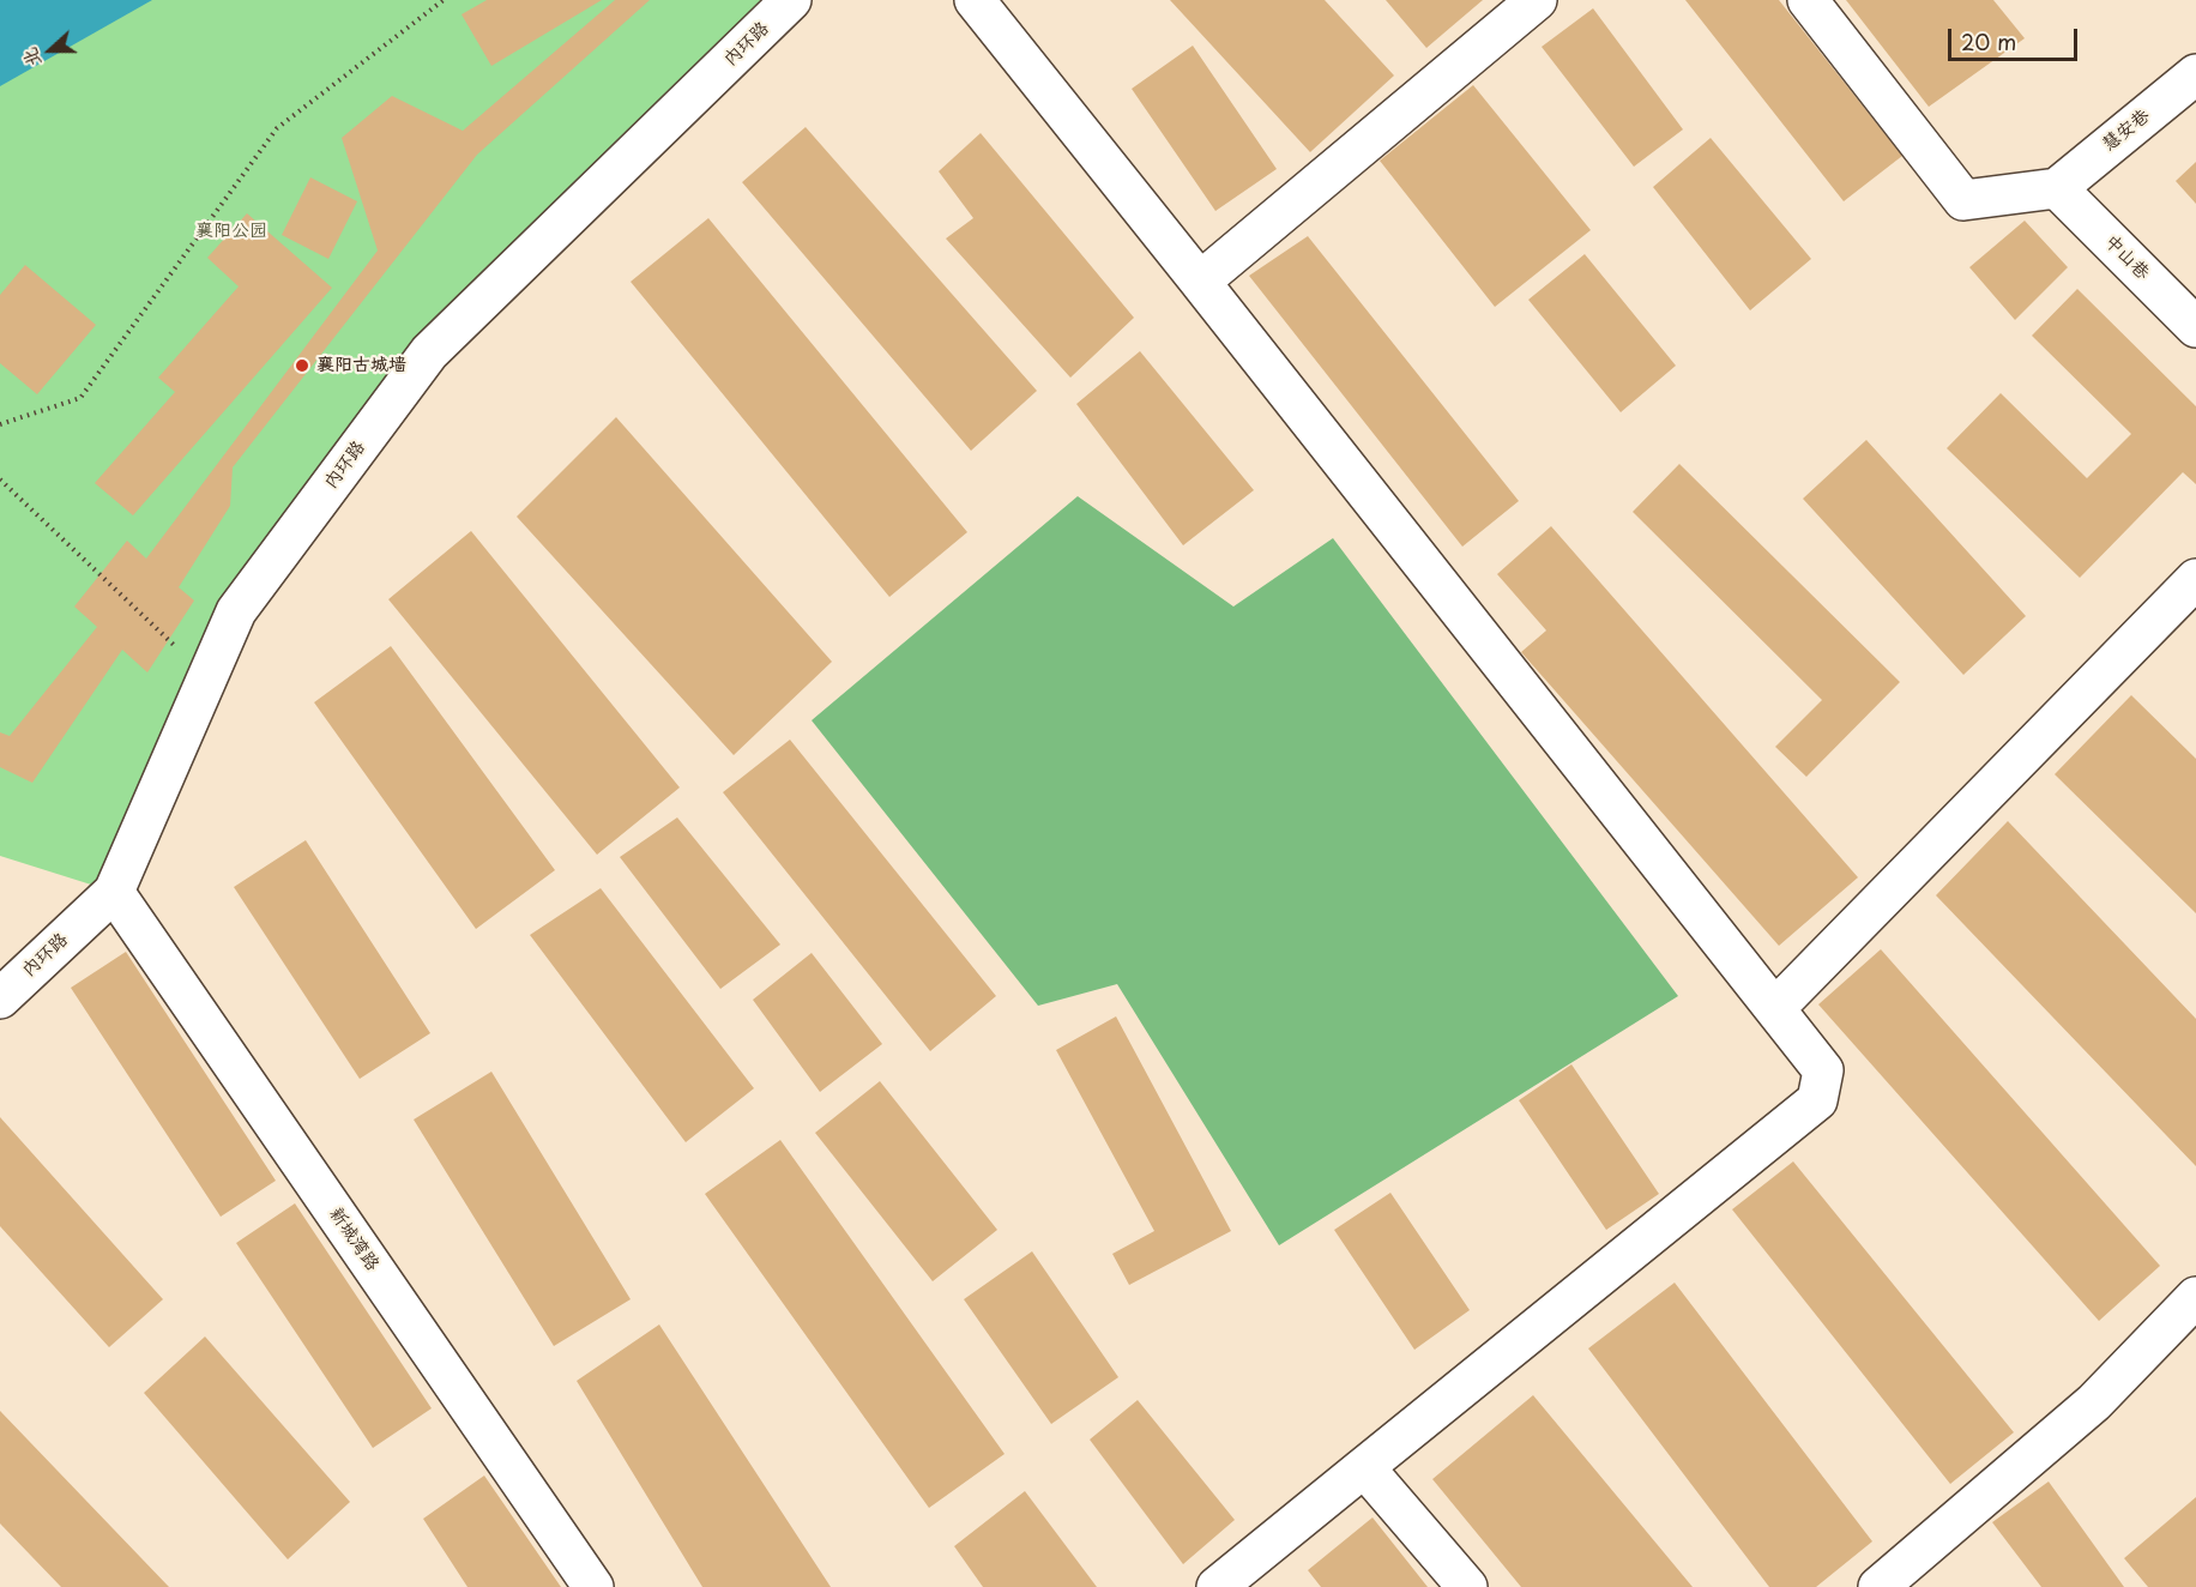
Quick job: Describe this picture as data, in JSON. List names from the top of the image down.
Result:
{
  "streets": {
    "street": [
      "内环路",
      "慧安巷",
      "中山巷",
      "新城湾路"
    ]
  },
  "crossings": [
    ["内环路", "新城湾路"],
    ["慧安巷", "中山巷"]
  ],
  "parks": ["襄阳公园"],
  "places": ["襄阳古城墙"],
  "scale_bar": "20 m",
  "north": "left"
}
